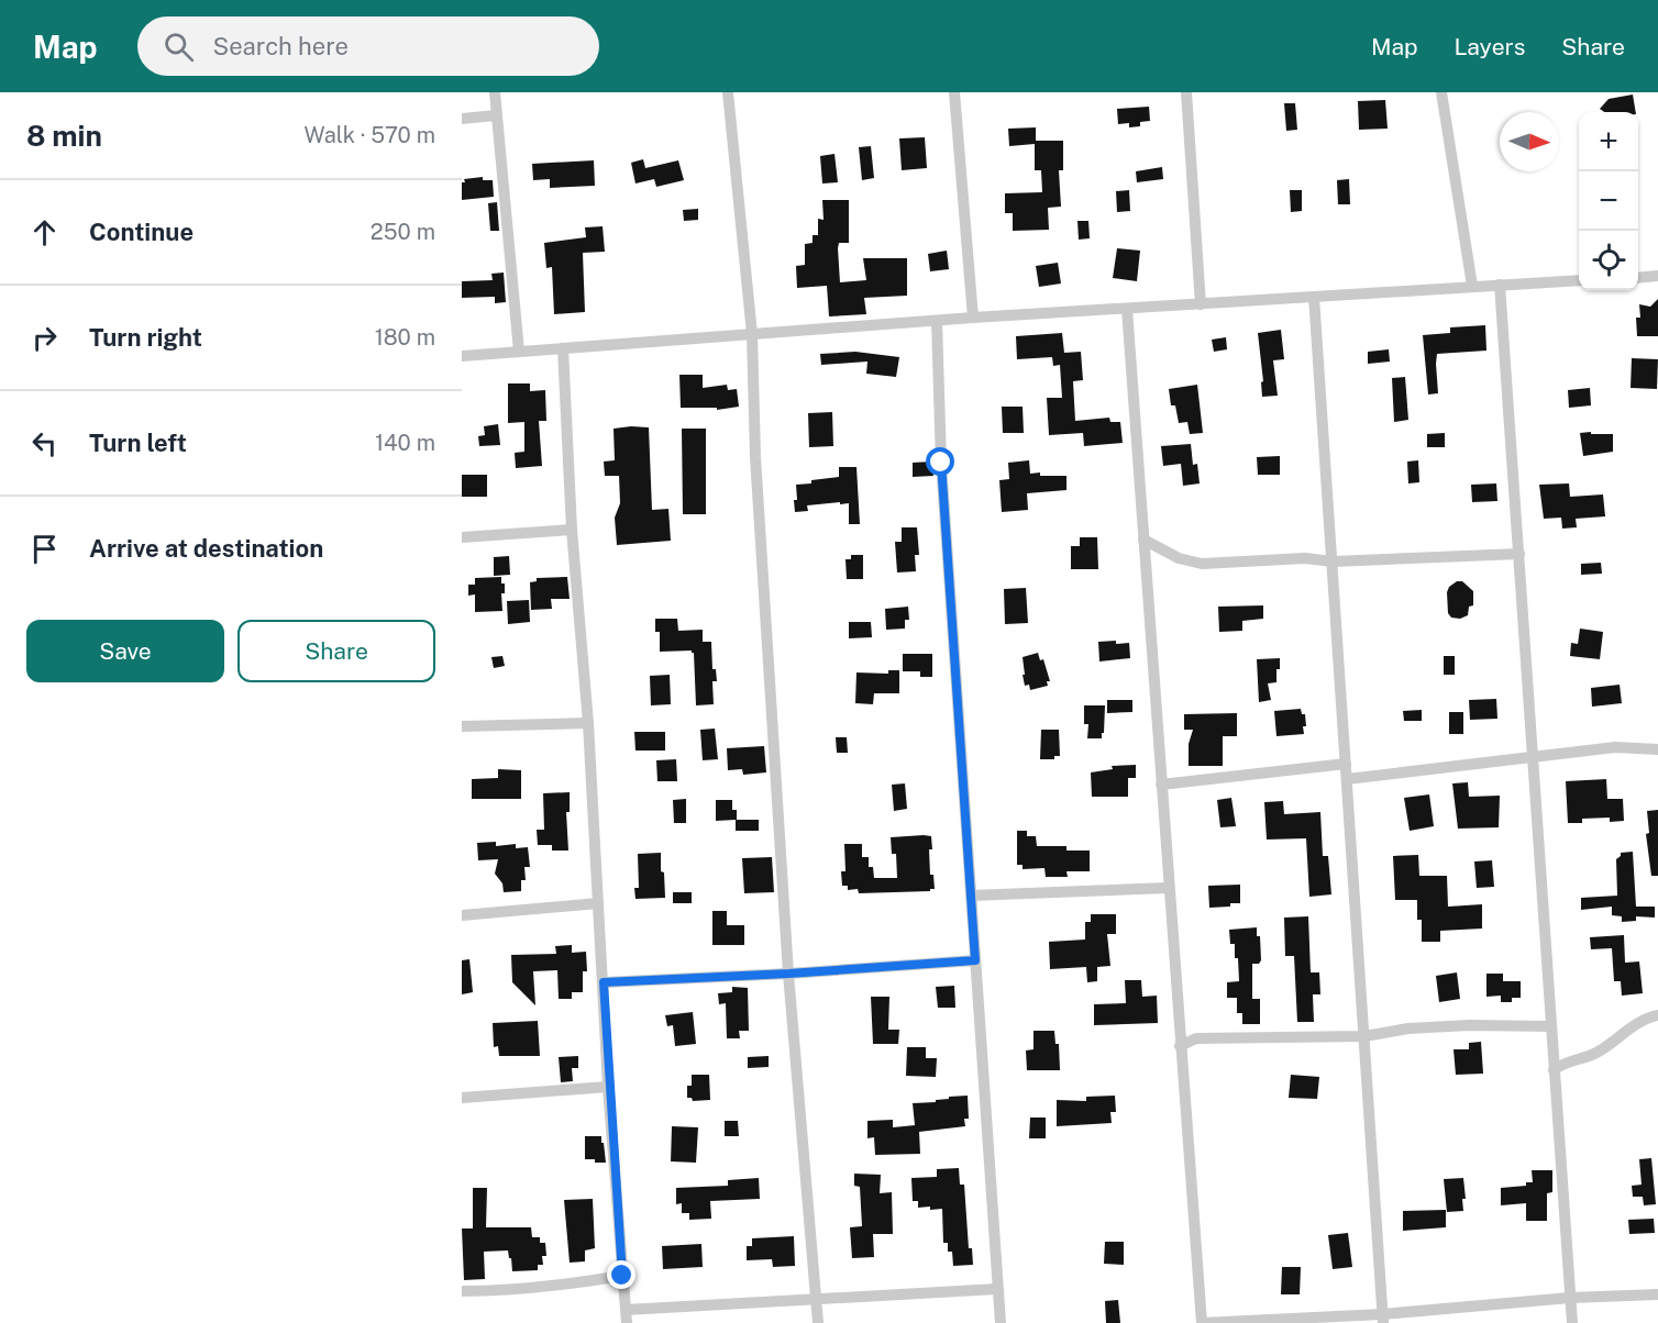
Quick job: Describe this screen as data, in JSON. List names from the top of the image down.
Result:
{
  "north": "right",
  "page": {
    "header": "Map",
    "search": "Search here",
    "nav": ["Map", "Layers", "Share"],
    "heading": ["8 min", "Walk · 570 m"],
    "map_buttons": ["+", "−"],
    "list": [
      ["Continue", "250 m"],
      ["Turn right", "180 m"],
      ["Turn left", "140 m"],
      "Arrive at destination"
    ],
    "buttons": ["Save", "Share"]
  }
}
